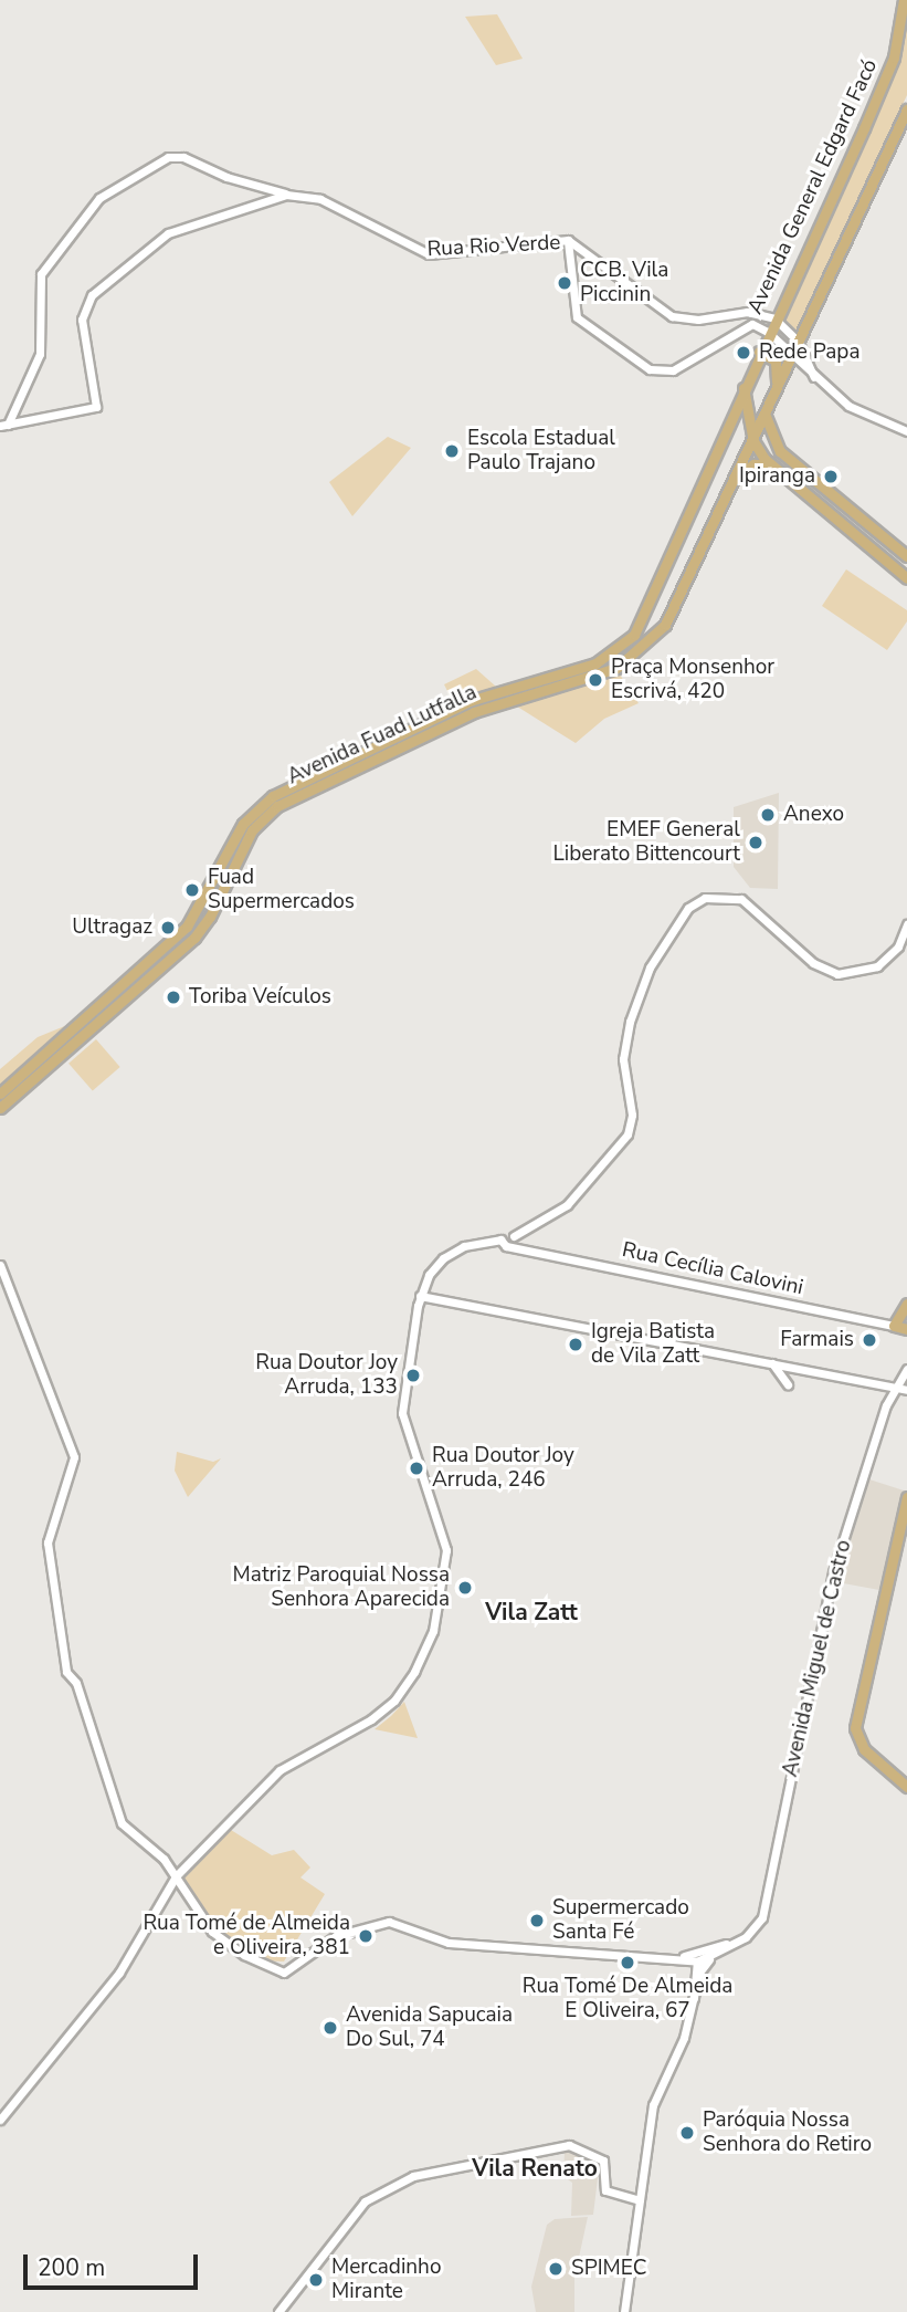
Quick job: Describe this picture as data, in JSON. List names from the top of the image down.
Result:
{
  "streets": {
    "main road": ["Avenida General Edgard Facó", "Avenida Fuad Lutfalla", "Rua Cecília Calovini"],
    "street": ["Rua Rio Verde", "Avenida Miguel de Castro"]
  },
  "crossings": [
    ["Avenida General Edgard Facó", "Rua Rio Verde"],
    ["Avenida General Edgard Facó", "Avenida Fuad Lutfalla"]
  ],
  "districts": ["Vila Zatt", "Vila Renato"],
  "places": [
    "CCB. Vila Piccinin",
    "Rede Papa",
    "Escola Estadual Paulo Trajano",
    "Ipiranga",
    "Praça Monsenhor Escrivá, 420",
    "Anexo",
    "EMEF General Liberato Bittencourt",
    "Fuad Supermercados",
    "Ultragaz",
    "Toriba Veículos",
    "Farmais",
    "Igreja Batista de Vila Zatt",
    "Rua Doutor Joy Arruda, 133",
    "Rua Doutor Joy Arruda, 246",
    "Matriz Paroquial Nossa Senhora Aparecida",
    "Supermercado Santa Fé",
    "Rua Tomé de Almeida e Oliveira, 381",
    "Rua Tomé De Almeida E Oliveira, 67",
    "Avenida Sapucaia Do Sul, 74",
    "Paróquia Nossa Senhora do Retiro",
    "SPIMEC",
    "Mercadinho Mirante"
  ],
  "scale_bar": "200 m"
}
